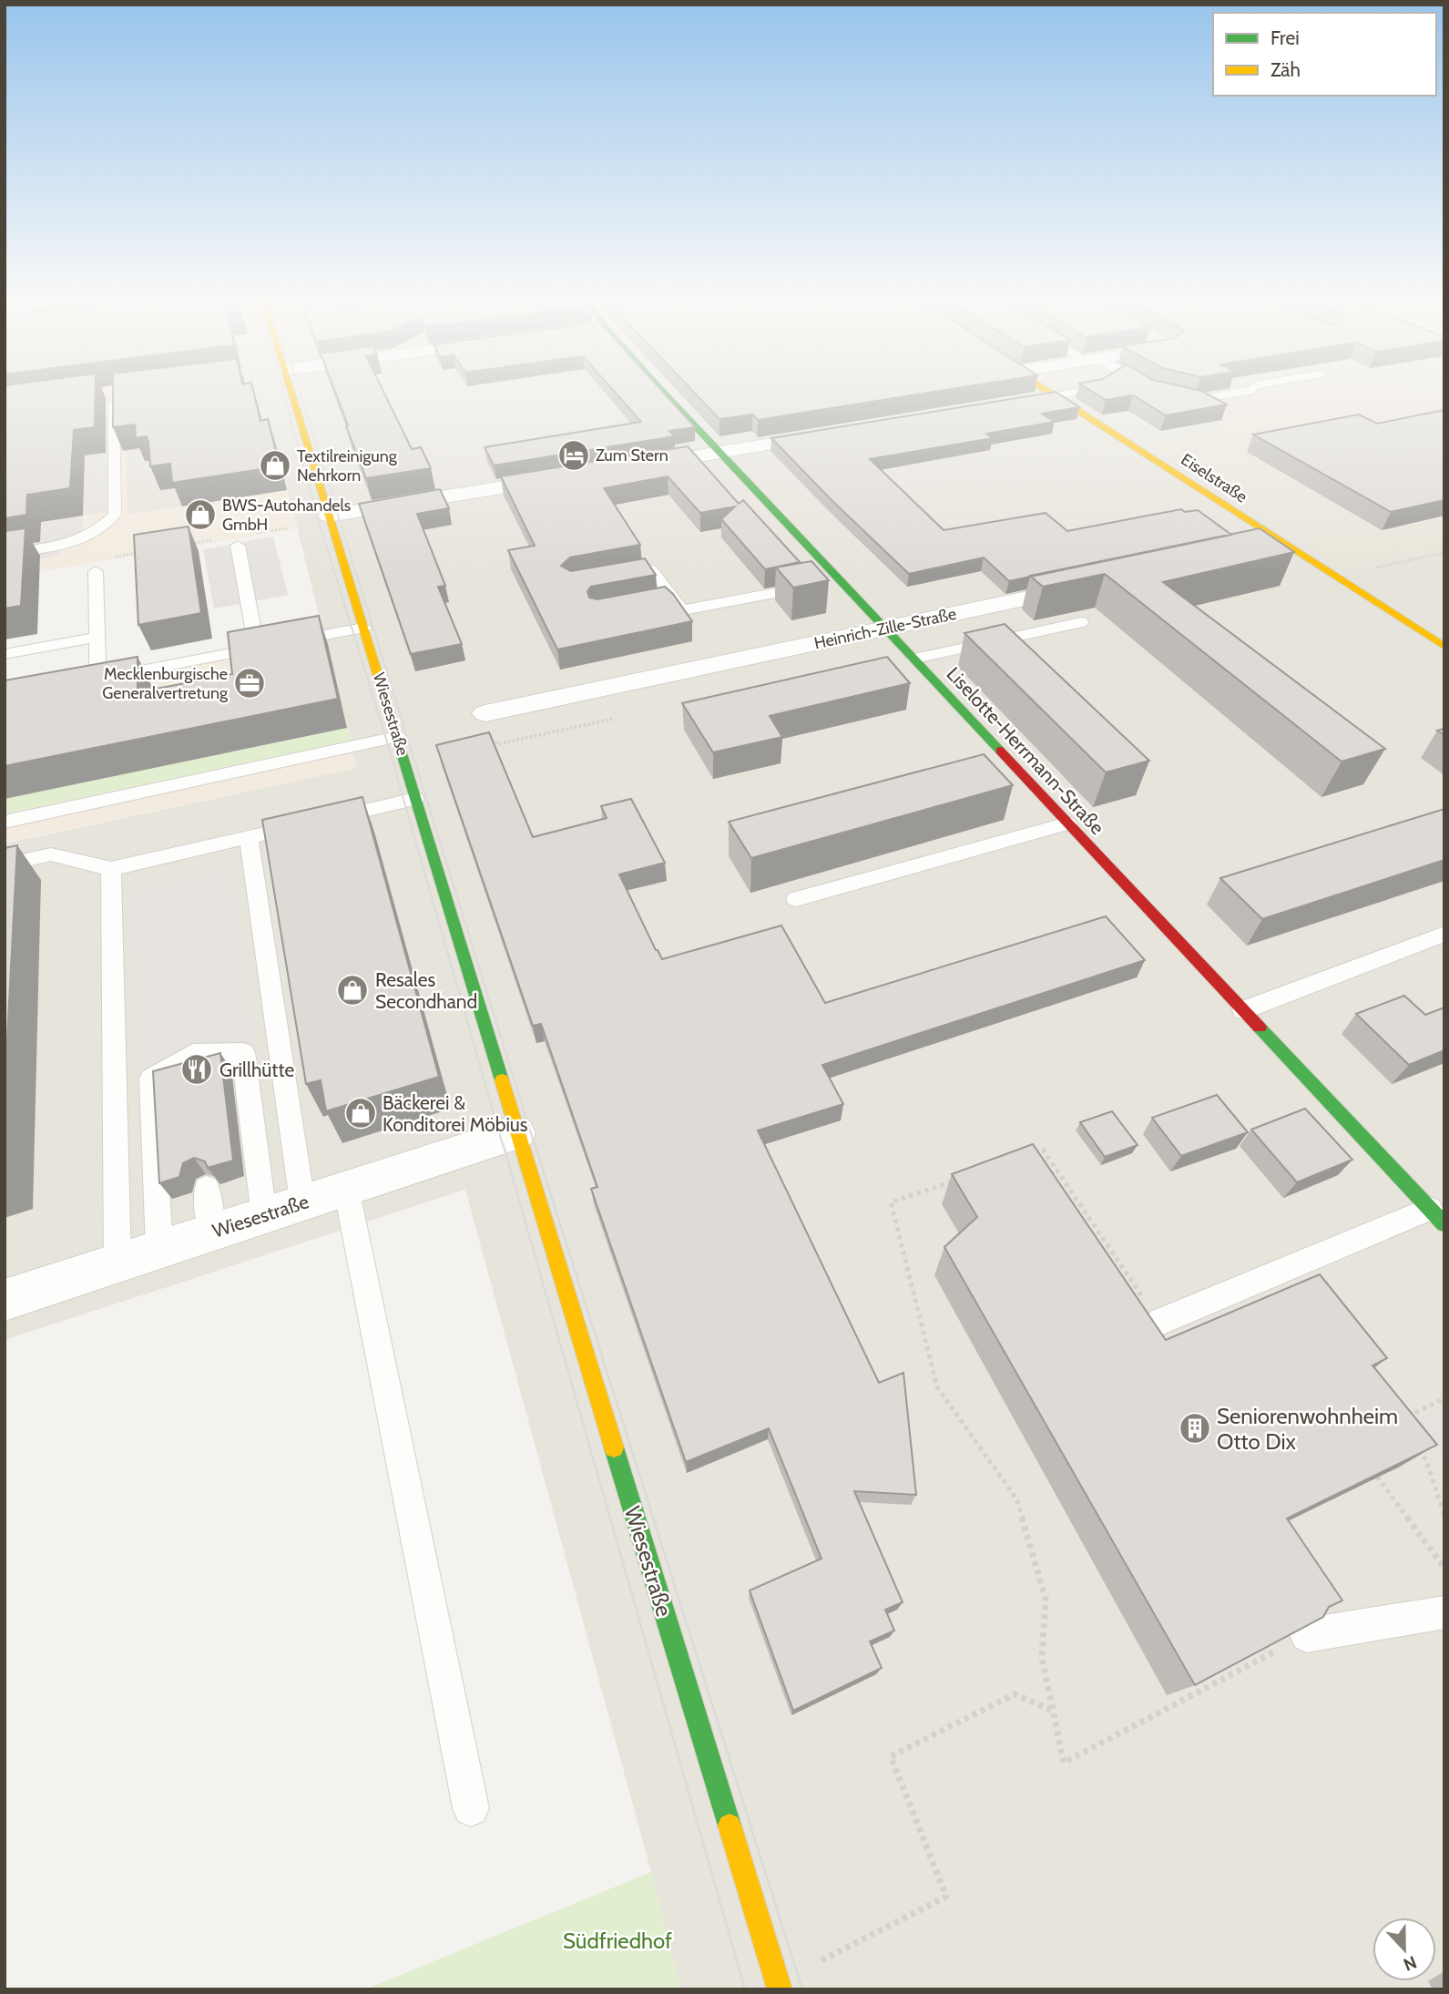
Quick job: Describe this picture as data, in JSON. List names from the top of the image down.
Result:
{
  "streets": {
    "street": [
      "Eiselstraße",
      "Heinrich-Zille-Straße",
      "Wiesestraße",
      "Liselotte-Herrmann-Straße"
    ]
  },
  "crossings": [
    ["Heinrich-Zille-Straße", "Liselotte-Herrmann-Straße"]
  ],
  "parks": ["Südfriedhof"],
  "places": {
    "hotel": ["Zum Stern"],
    "shop": [
      "Textilreinigung Nehrkorn",
      "BWS-Autohandels GmbH",
      "Resales Secondhand",
      "Bäckerei & Konditorei Möbius"
    ],
    "office": ["Mecklenburgische Generalvertretung"],
    "restaurant": ["Grillhütte"],
    "building": ["Seniorenwohnheim Otto Dix"]
  },
  "legend": ["Frei", "Zäh"],
  "north": "bottom"
}
